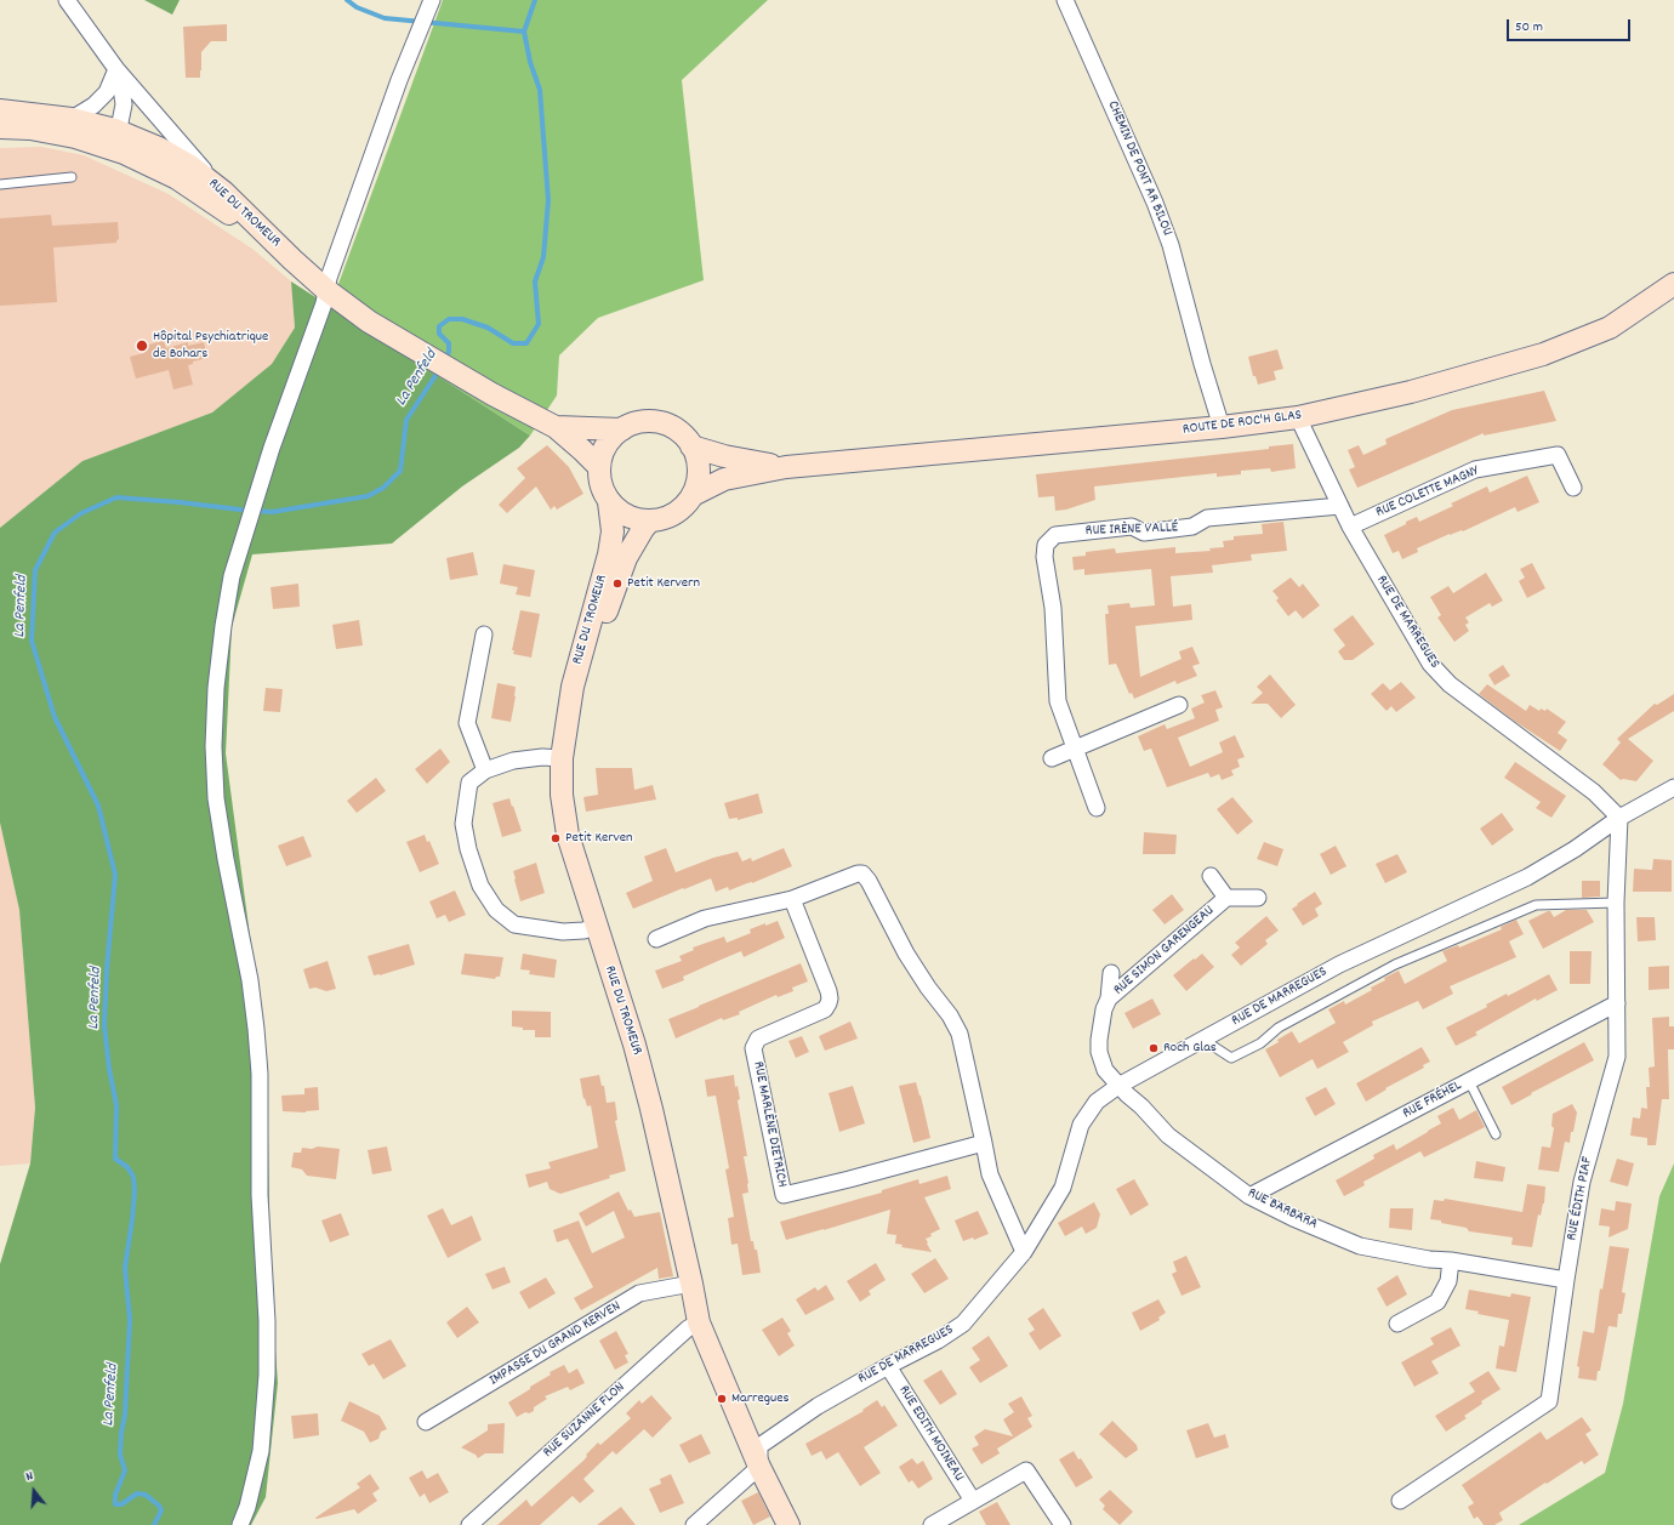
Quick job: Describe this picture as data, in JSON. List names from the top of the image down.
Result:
{
  "streets": {
    "main road": ["RUE DU TROMEUR", "ROUTE DE ROC'H GLAS"],
    "street": [
      "CHEMIN DE PONT AR BILOU",
      "RUE COLETTE MAGNY",
      "RUE IRÈNE VALLÉ",
      "RUE DE MARREGUES",
      "RUE SIMON GARENGEAU",
      "RUE FRÉHEL",
      "RUE MARLÈNE DIETRICH",
      "RUE ÉDITH PIAF",
      "RUE BARBARA",
      "IMPASSE DU GRAND KERVEN",
      "RUE SUZANNE FLON",
      "RUE EDITH MOINEAU"
    ]
  },
  "crossings": [
    ["CHEMIN DE PONT AR BILOU", "ROUTE DE ROC'H GLAS"],
    ["RUE DU TROMEUR", "ROUTE DE ROC'H GLAS"],
    ["RUE DU TROMEUR", "RUE DE MARREGUES"],
    ["RUE DU TROMEUR", "IMPASSE DU GRAND KERVEN"],
    ["RUE DU TROMEUR", "RUE SUZANNE FLON"],
    ["ROUTE DE ROC'H GLAS", "RUE DE MARREGUES"],
    ["RUE COLETTE MAGNY", "RUE DE MARREGUES"],
    ["RUE IRÈNE VALLÉ", "RUE DE MARREGUES"],
    ["RUE DE MARREGUES", "RUE SIMON GARENGEAU"],
    ["RUE DE MARREGUES", "RUE ÉDITH PIAF"],
    ["RUE DE MARREGUES", "RUE BARBARA"],
    ["RUE DE MARREGUES", "RUE EDITH MOINEAU"],
    ["RUE SIMON GARENGEAU", "RUE BARBARA"],
    ["RUE FRÉHEL", "RUE ÉDITH PIAF"],
    ["RUE FRÉHEL", "RUE BARBARA"],
    ["RUE ÉDITH PIAF", "RUE BARBARA"]
  ],
  "water": ["La Penfeld"],
  "places": [
    "Hôpital Psychiatrique de Bohars",
    "Petit Kervern",
    "Petit Kerven",
    "Roch Glas",
    "Marregues"
  ],
  "scale_bar": "50 m",
  "north": "top"
}
